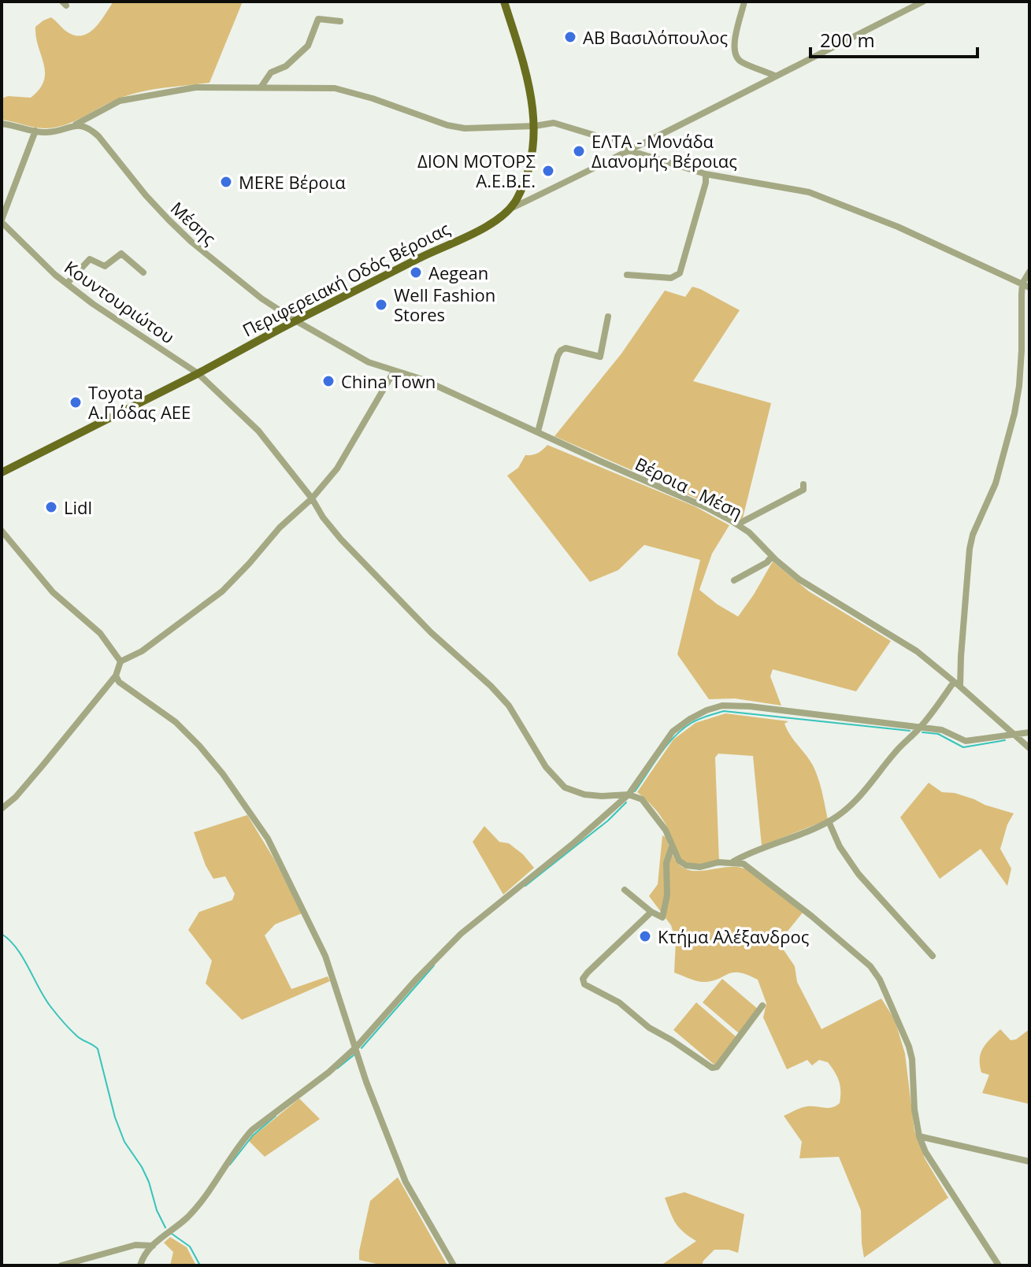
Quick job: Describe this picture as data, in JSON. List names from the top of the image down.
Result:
{
  "streets": {
    "main road": ["Περιφερειακή Οδός Βέροιας"],
    "street": ["Μέσης", "Κουντουριώτου", "Βέροια - Μέση"]
  },
  "crossings": [
    ["Μέσης", "Περιφερειακή Οδός Βέροιας"],
    ["Μέσης", "Βέροια - Μέση"],
    ["Περιφερειακή Οδός Βέροιας", "Κουντουριώτου"],
    ["Περιφερειακή Οδός Βέροιας", "Βέροια - Μέση"]
  ],
  "places": [
    "ΑΒ Βασιλόπουλος",
    "ΕΛΤΑ - Μονάδα Διανομής Βέροιας",
    "ΔΙΟΝ ΜΟΤΟΡΣ Α.Ε.Β.Ε.",
    "MERE Βέροια",
    "Aegean",
    "Well Fashion Stores",
    "China Town",
    "Toyota Α.Πόδας ΑΕΕ",
    "Lidl",
    "Κτήμα Αλέξανδρος"
  ],
  "scale_bar": "200 m"
}
